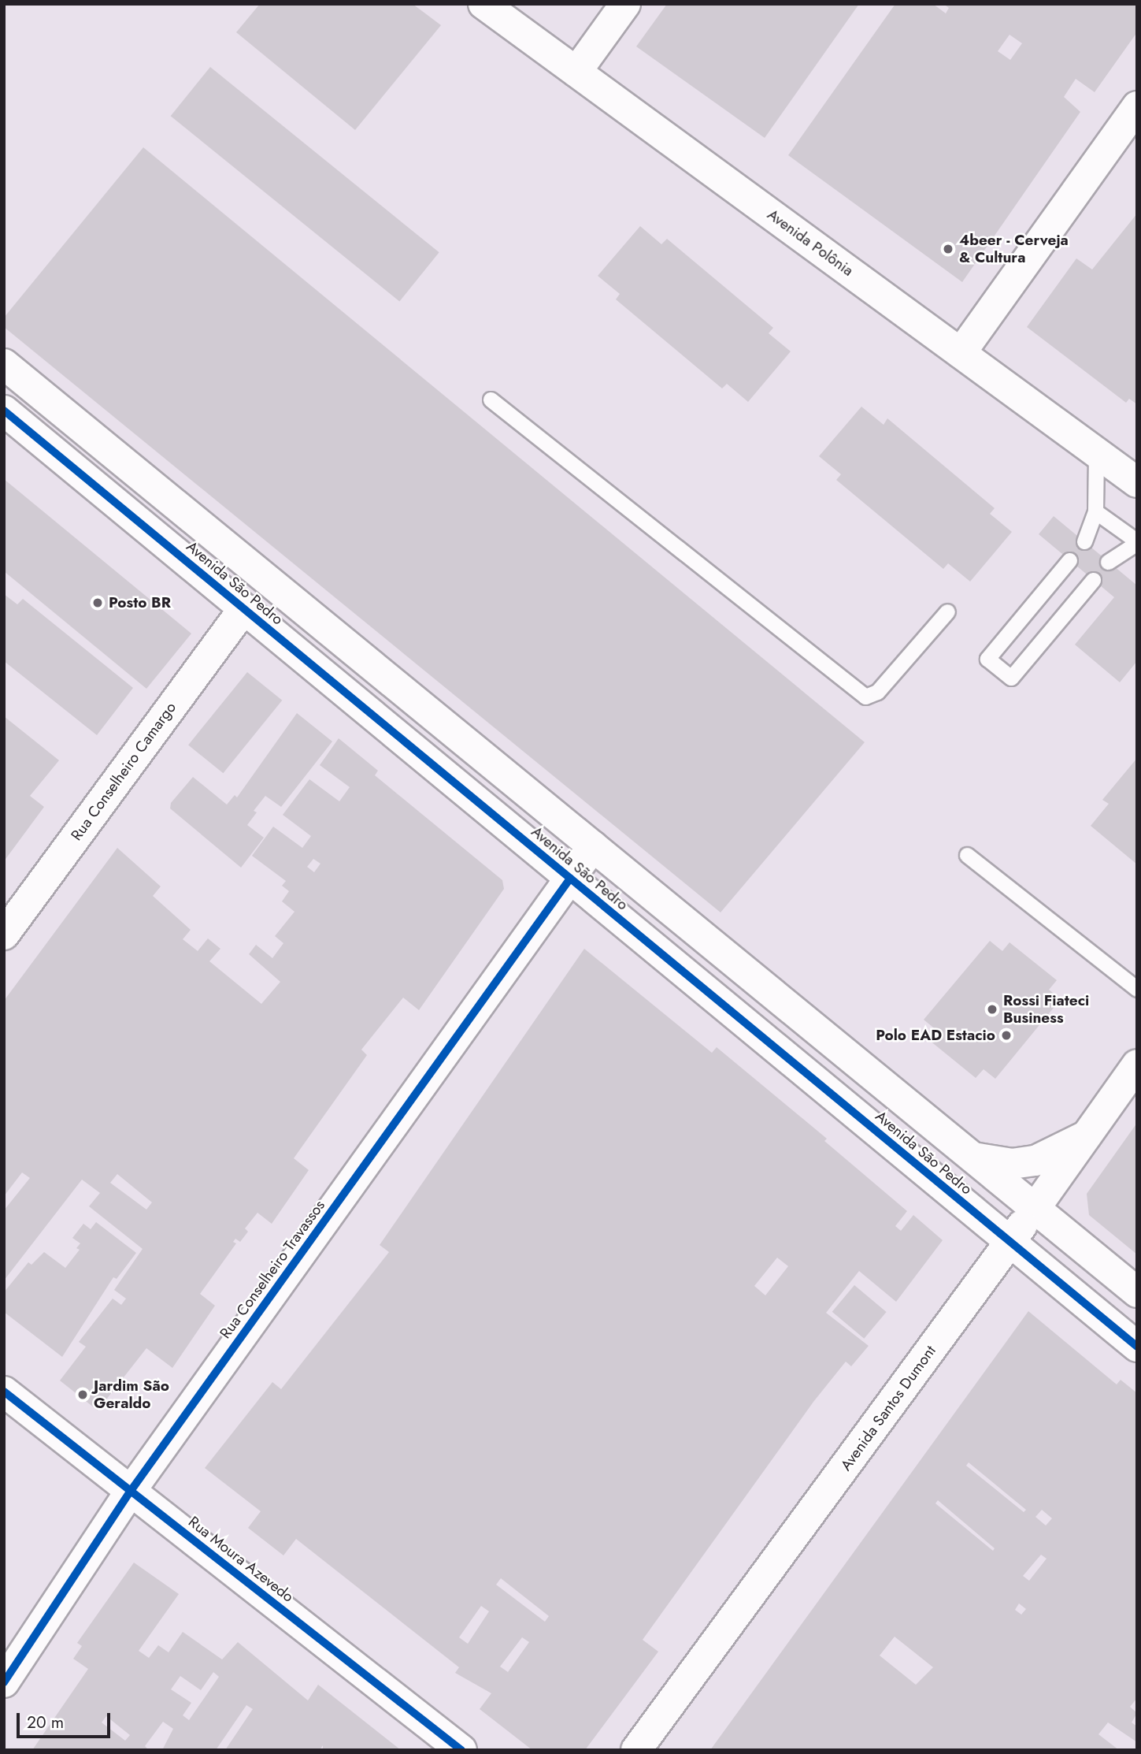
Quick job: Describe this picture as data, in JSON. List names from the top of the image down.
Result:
{
  "streets": {
    "street": [
      "Avenida Polônia",
      "Avenida São Pedro",
      "Rua Conselheiro Camargo",
      "Rua Conselheiro Travassos",
      "Avenida Santos Dumont",
      "Rua Moura Azevedo"
    ]
  },
  "crossings": [
    ["Avenida São Pedro", "Rua Conselheiro Camargo"],
    ["Avenida São Pedro", "Rua Conselheiro Travassos"],
    ["Avenida São Pedro", "Avenida Santos Dumont"],
    ["Rua Conselheiro Travassos", "Rua Moura Azevedo"]
  ],
  "places": [
    "4beer - Cerveja & Cultura",
    "Posto BR",
    "Rossi Fiateci Business",
    "Polo EAD Estacio",
    "Jardim São Geraldo"
  ],
  "scale_bar": "20 m"
}
